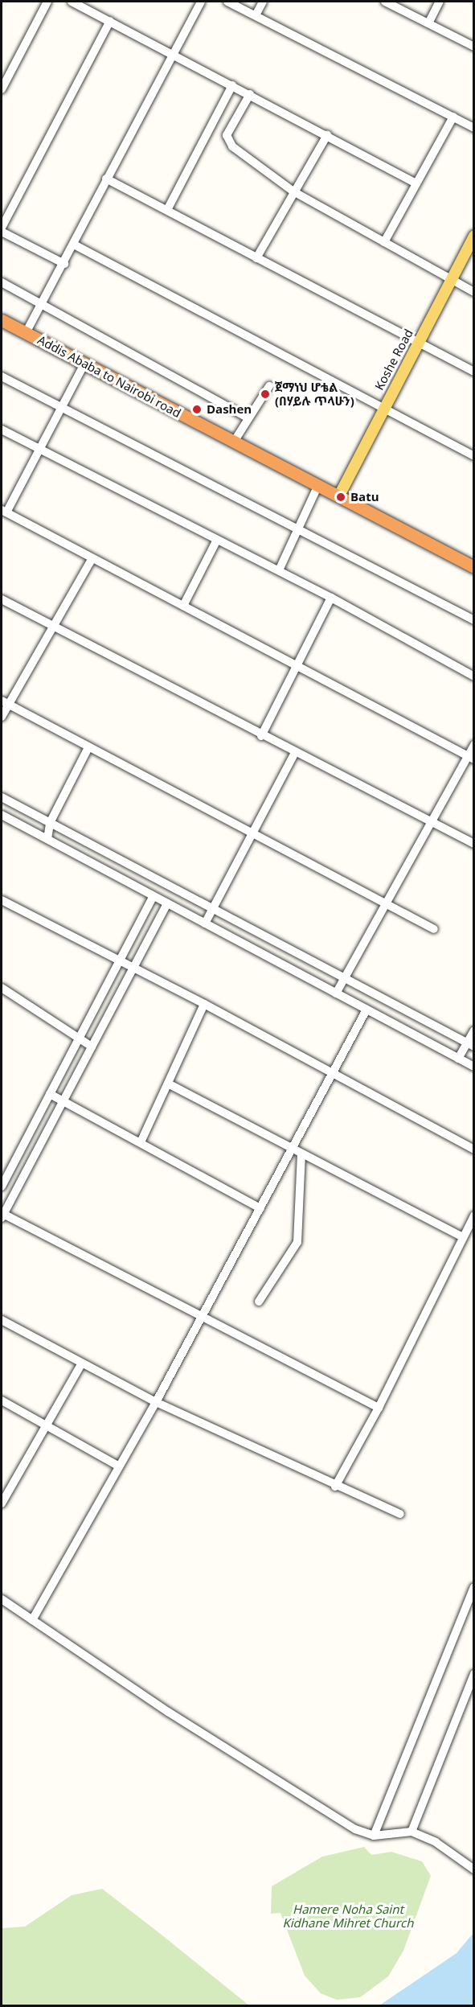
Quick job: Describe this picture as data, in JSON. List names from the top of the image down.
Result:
{
  "streets": {
    "highway": ["Addis Ababa to Nairobi road"],
    "main road": ["Koshe Road"]
  },
  "crossings": [
    ["Koshe Road", "Addis Ababa to Nairobi road"]
  ],
  "parks": ["Hamere Noha Saint Kidhane Mihret Church"],
  "places": ["ጀማነህ ሆቴል (በሃይሉ ጥላሁን)", "Dashen", "Batu"]
}
